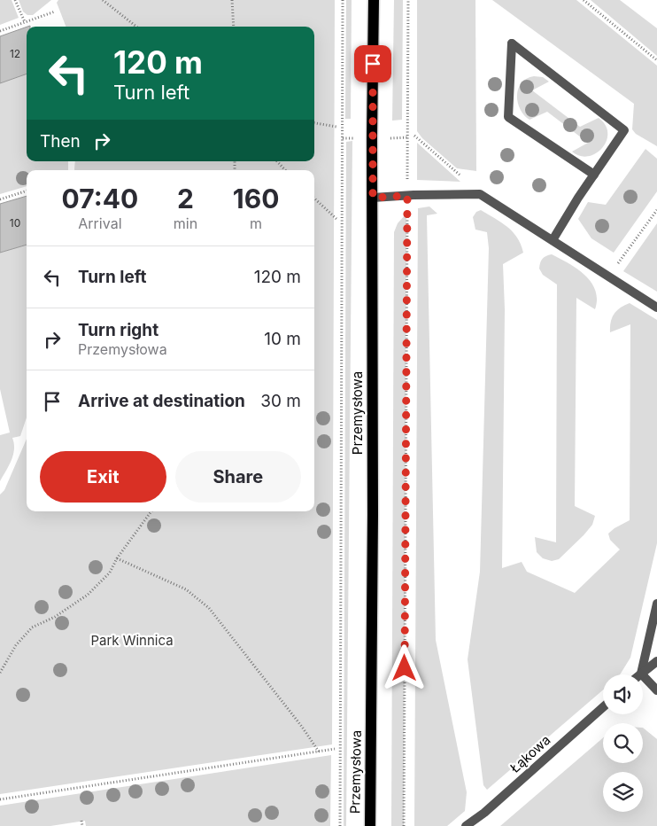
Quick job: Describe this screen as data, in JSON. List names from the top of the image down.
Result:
{
  "streets": {
    "main road": ["Przemysłowa"],
    "lane": ["Łąkowa"]
  },
  "parks": ["Park Winnica"],
  "house_numbers": ["12", "10"],
  "page": {
    "turn": ["120 m", "Turn left"],
    "then": "Then",
    "eta": [
      "07:40",
      "Arrival",
      "2",
      "min",
      "160",
      "m"
    ],
    "list": [
      {
        "name": "Turn left",
        "value": "120 m"
      },
      {
        "name": "Turn right",
        "note": "Przemysłowa",
        "value": "10 m"
      },
      {
        "name": "Arrive at destination",
        "value": "30 m"
      }
    ],
    "buttons": ["Exit", "Share"]
  }
}
